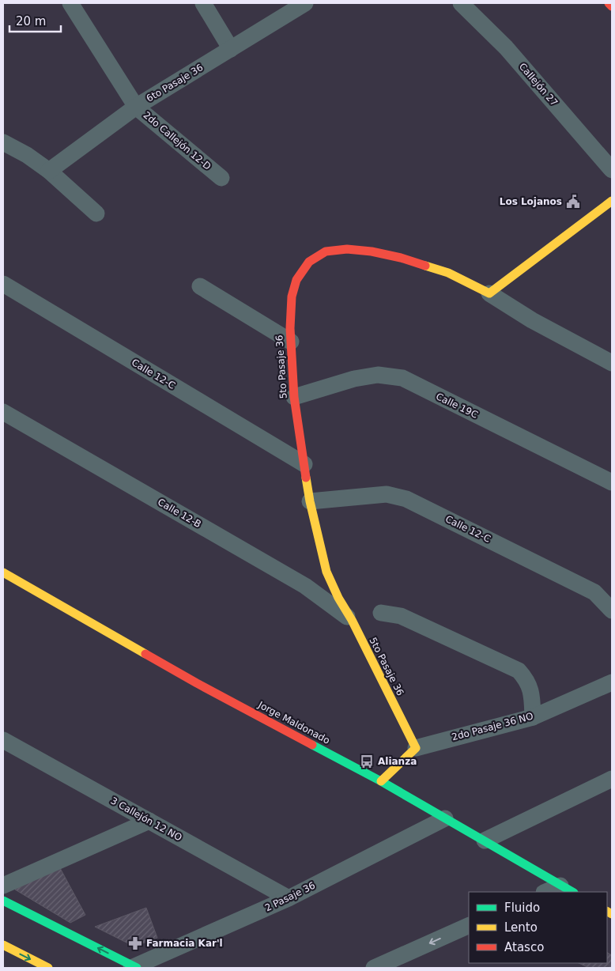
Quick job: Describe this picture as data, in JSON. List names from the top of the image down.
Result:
{
  "streets": {
    "street": [
      "6to Pasaje 36",
      "Callejón 27",
      "2do Callejón 12-D",
      "5to Pasaje 36",
      "Calle 12-C",
      "Calle 19C",
      "Calle 12-B",
      "Jorge Maldonado",
      "2do Pasaje 36 NO",
      "3 Callejón 12 NO",
      "2 Pasaje 36"
    ]
  },
  "crossings": [
    ["6to Pasaje 36", "2do Callejón 12-D"],
    ["5to Pasaje 36", "Calle 12-C"],
    ["5to Pasaje 36", "Calle 19C"],
    ["5to Pasaje 36", "Calle 12-B"],
    ["5to Pasaje 36", "2do Pasaje 36 NO"],
    ["Jorge Maldonado", "2 Pasaje 36"],
    ["3 Callejón 12 NO", "2 Pasaje 36"]
  ],
  "places": {
    "public building": ["Los Lojanos"],
    "bus stop": ["Alianza"],
    "pharmacy": ["Farmacia Kar'l"]
  },
  "legend": ["Fluido", "Lento", "Atasco"],
  "scale_bar": "20 m"
}
